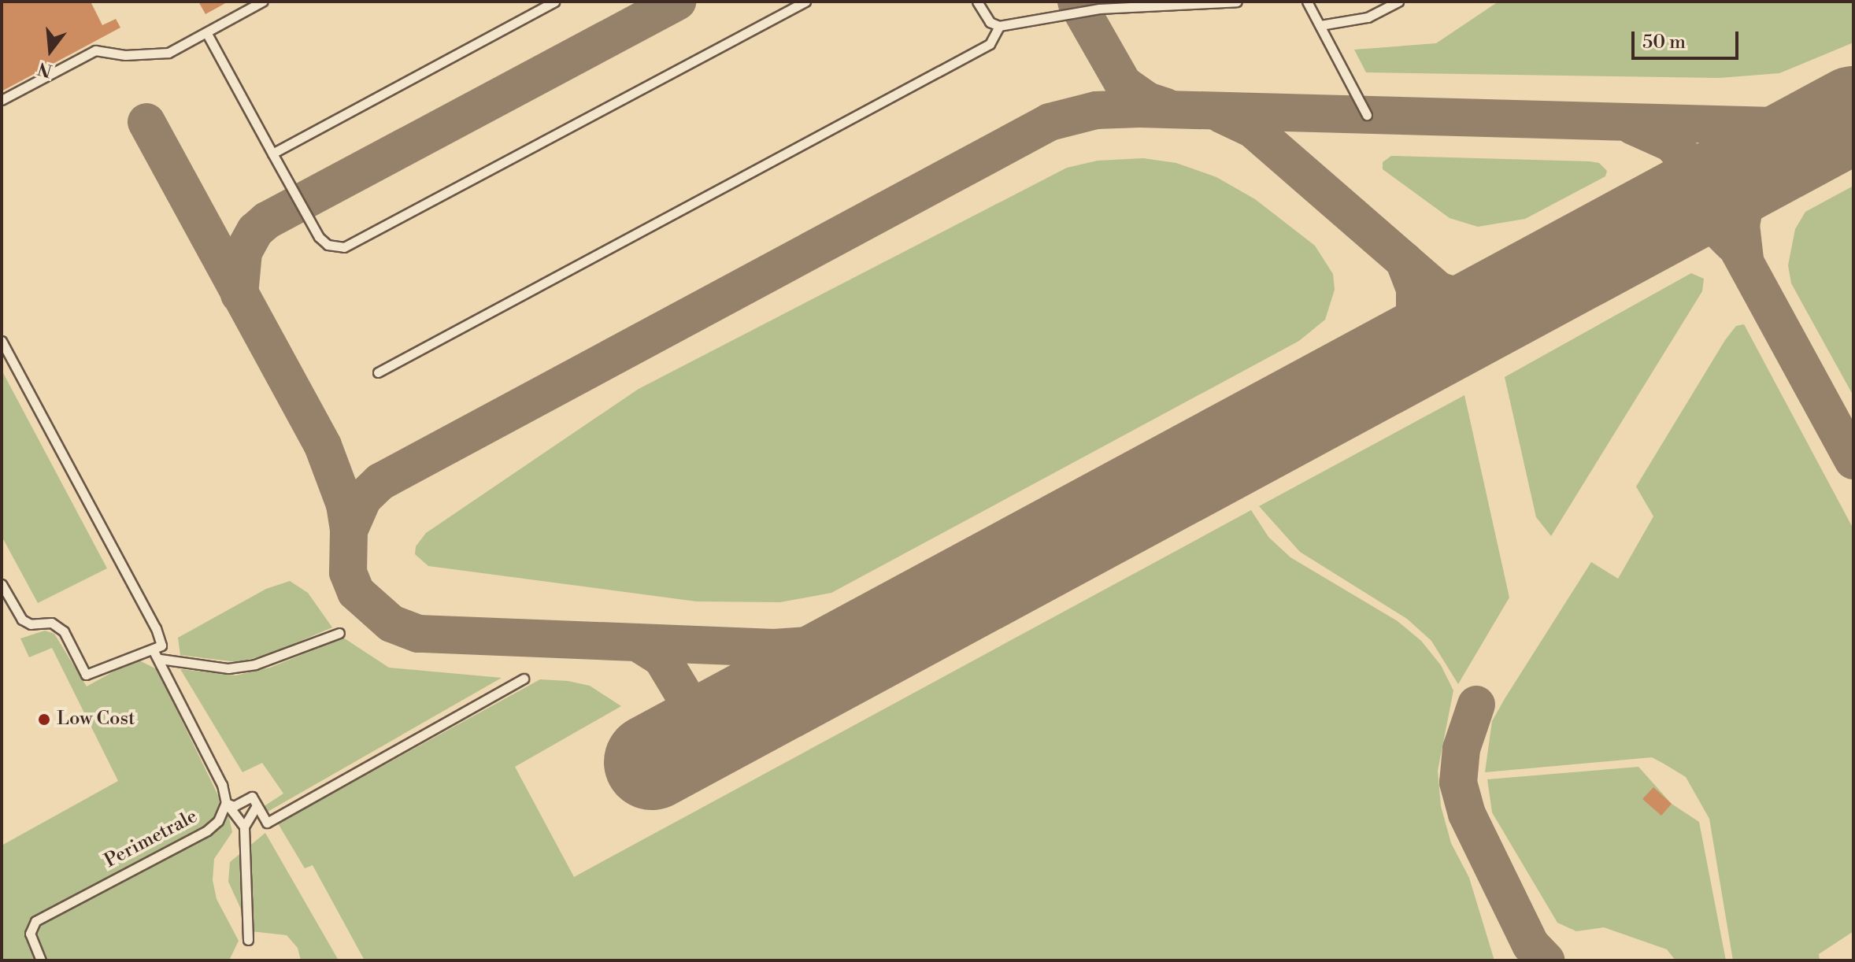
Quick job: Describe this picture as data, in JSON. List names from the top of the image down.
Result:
{
  "streets": {
    "lane": ["Perimetrale"]
  },
  "places": ["Low Cost"],
  "scale_bar": "50 m",
  "north": "bottom"
}
